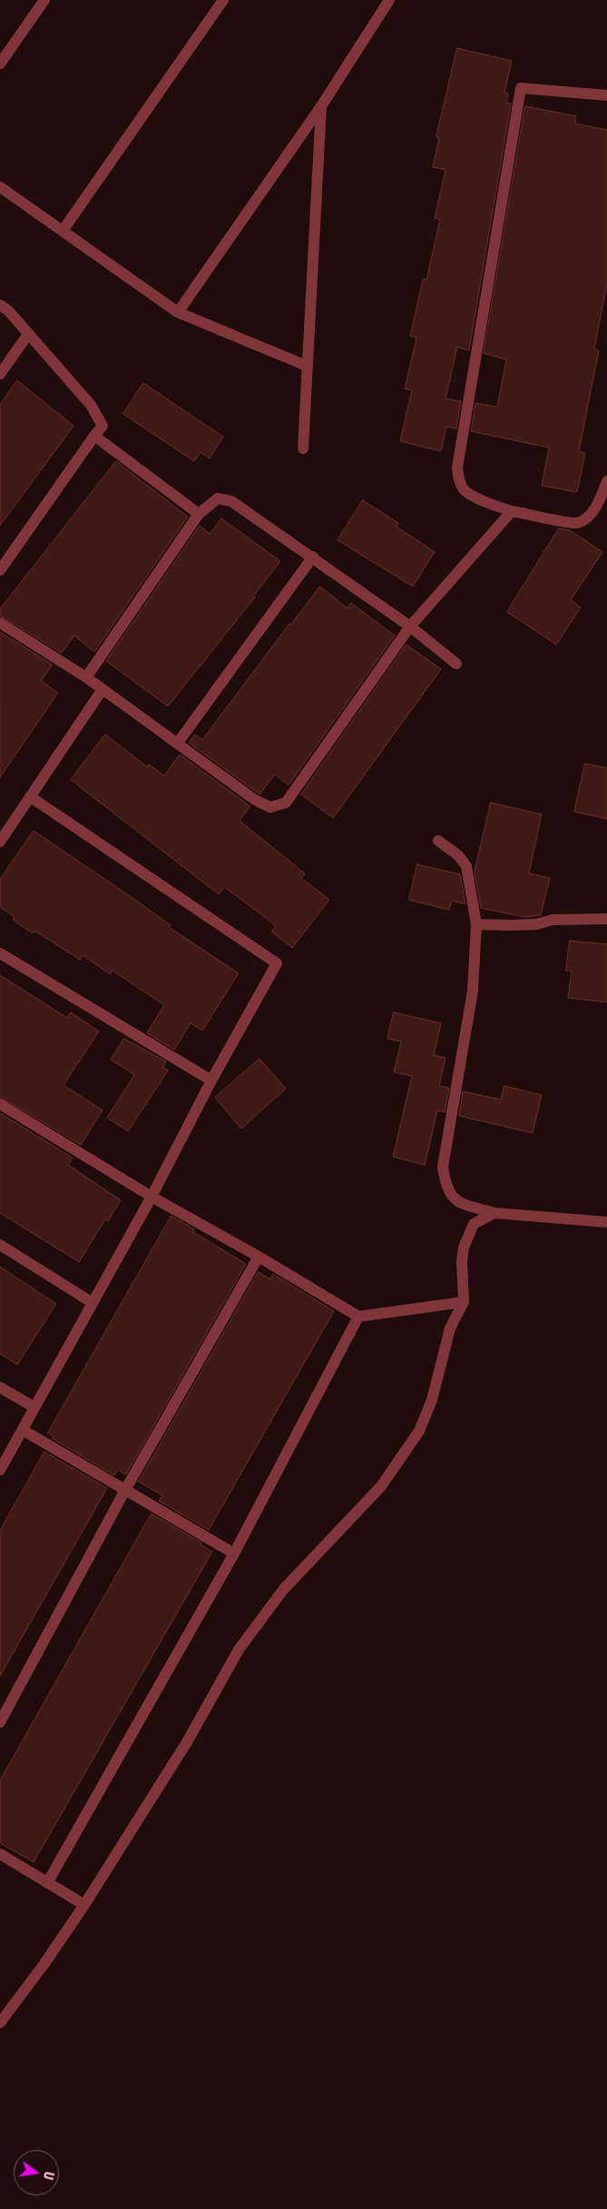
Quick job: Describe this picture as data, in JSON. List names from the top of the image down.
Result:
{
  "north": "right"
}
